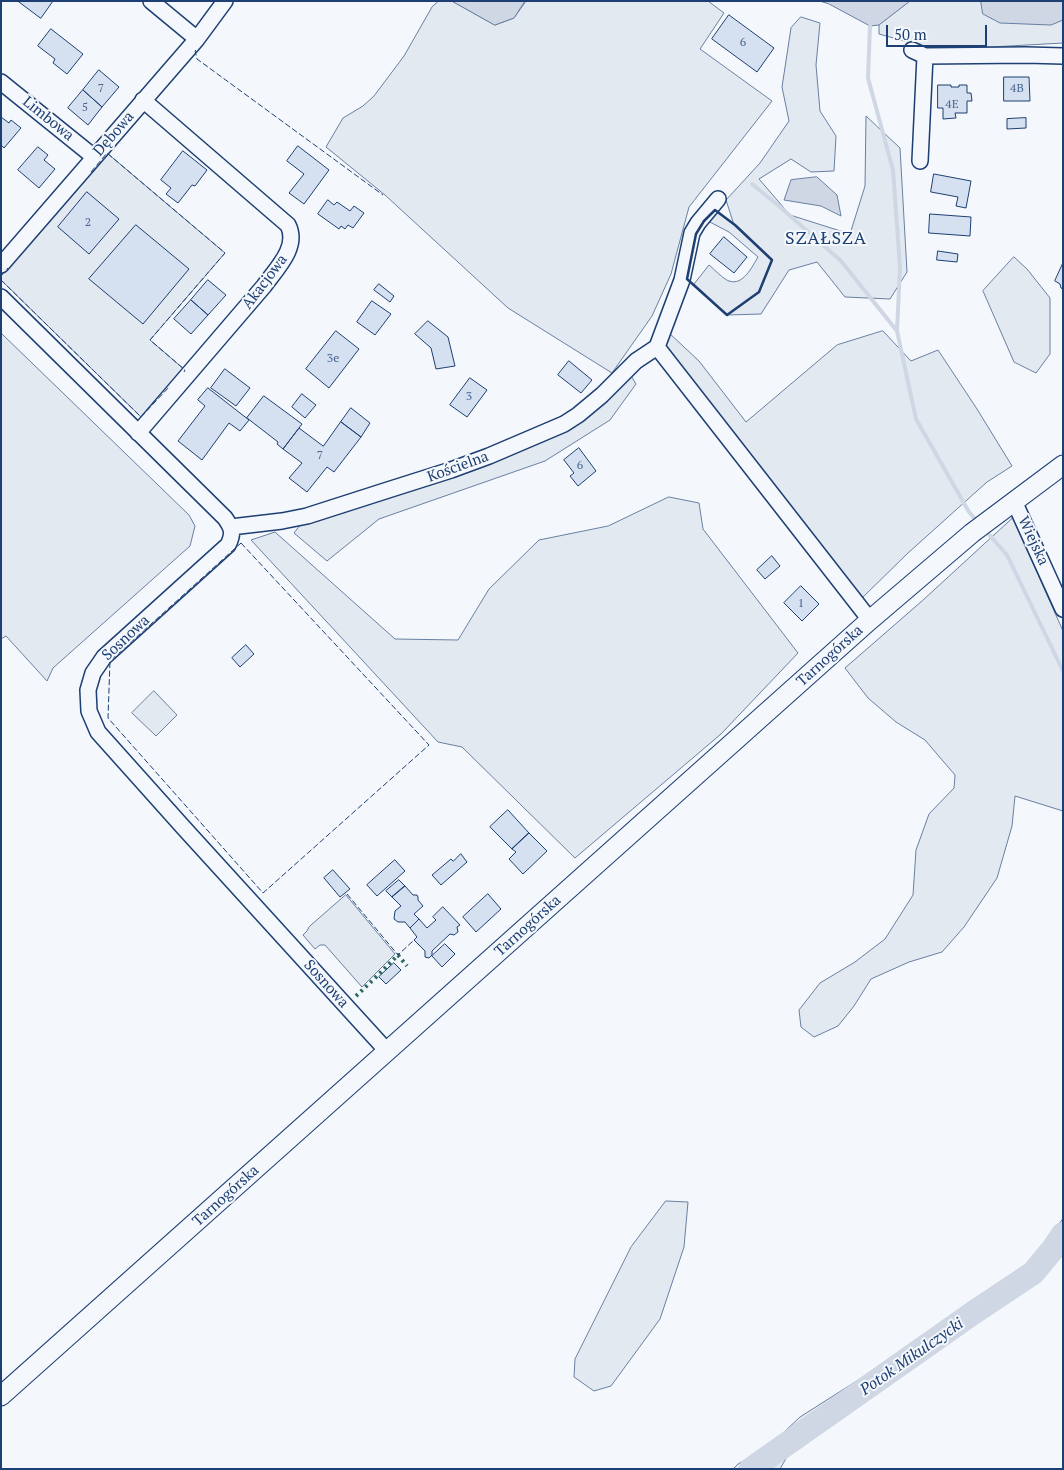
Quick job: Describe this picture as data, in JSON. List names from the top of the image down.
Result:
{
  "streets": {
    "main road": ["Tarnogórska"],
    "street": [
      "Limbowa",
      "Dębowa",
      "Akacjowa",
      "Kościelna",
      "Wiejska",
      "Sosnowa"
    ]
  },
  "crossings": [
    ["Limbowa", "Dębowa"],
    ["Dębowa", "Akacjowa"],
    ["Kościelna", "Sosnowa"],
    ["Wiejska", "Tarnogórska"],
    ["Sosnowa", "Tarnogórska"]
  ],
  "districts": ["SZAŁSZA"],
  "water": ["Potok Mikulczycki"],
  "house_numbers": [
    "6",
    "7",
    "4B",
    "4E",
    "5",
    "2",
    "3e",
    "3",
    "7",
    "6",
    "1"
  ],
  "scale_bar": "50 m"
}
